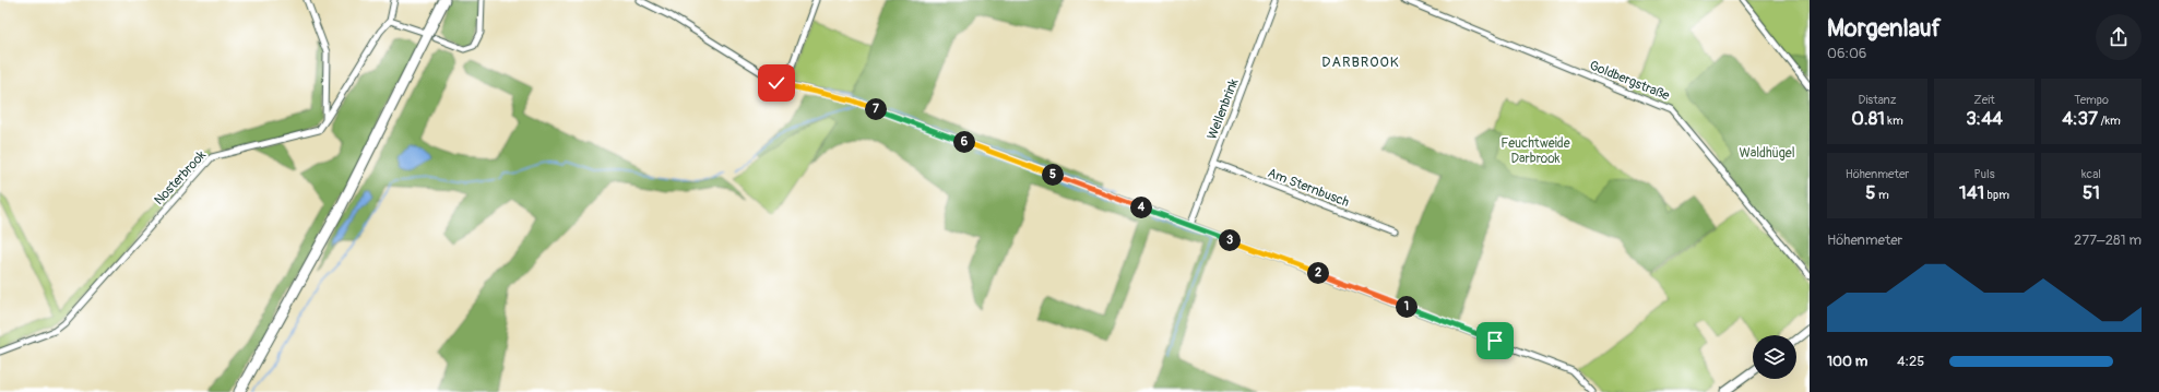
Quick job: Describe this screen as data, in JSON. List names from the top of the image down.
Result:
{
  "streets": {
    "street": [
      "Goldbergstraße",
      "Wellenbrink",
      "Nosterbrook",
      "Am Sternbusch"
    ]
  },
  "crossings": [
    ["Wellenbrink", "Am Sternbusch"]
  ],
  "districts": ["DARBROOK"],
  "parks": ["Feuchtweide Darbrook", "Waldhügel"],
  "page": {
    "heading": ["Morgenlauf", "06:06"],
    "stats": [
      ["Distanz", "0.81 km"],
      ["Zeit", "3:44"],
      ["Tempo", "4:37 /km"],
      ["Höhenmeter", "5 m"],
      ["Puls", "141 bpm"],
      ["kcal", "51"]
    ],
    "pins": [
      "7",
      "6",
      "5",
      "4",
      "3",
      "2",
      "1"
    ],
    "chart": ["Höhenmeter", "277–281 m"],
    "list": [
      {
        "name": "100 m",
        "note": "4:25"
      }
    ]
  }
}
